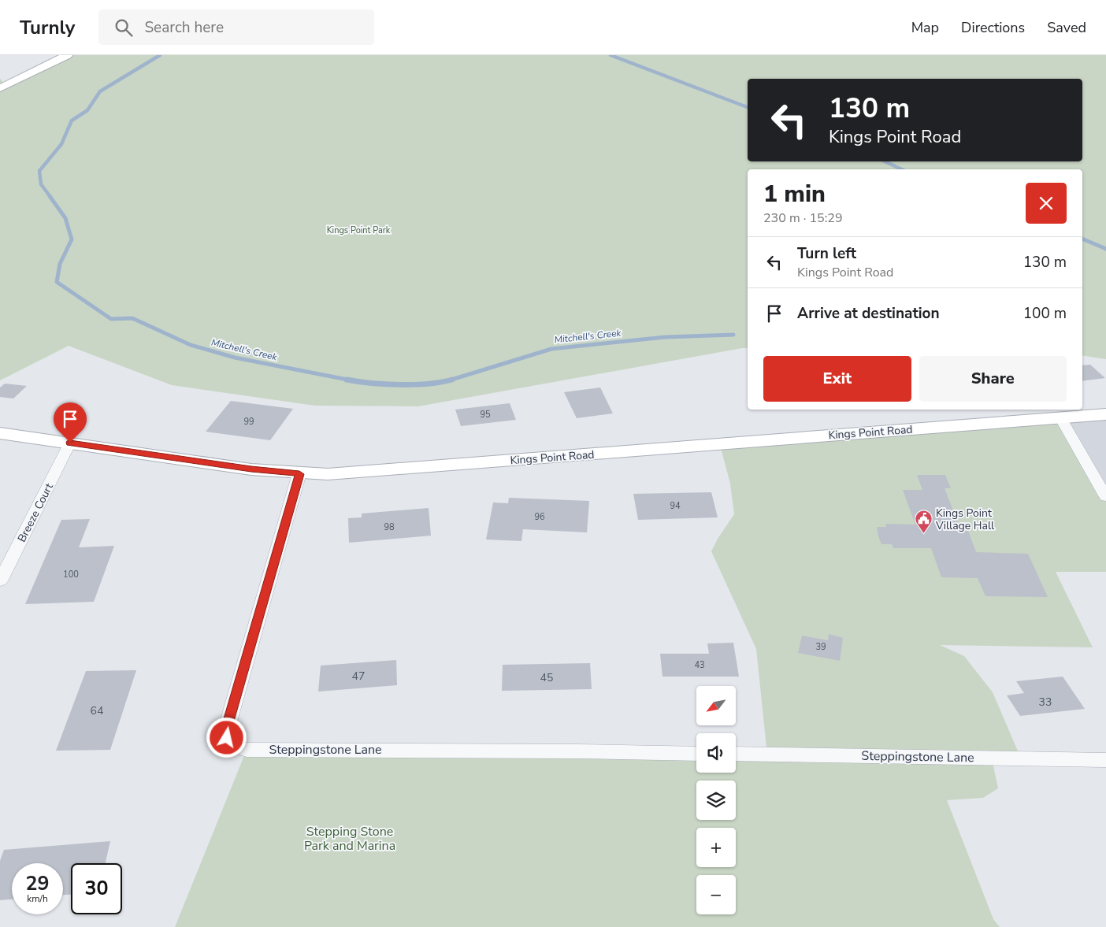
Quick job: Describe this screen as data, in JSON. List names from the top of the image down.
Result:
{
  "streets": {
    "main road": ["Kings Point Road"],
    "street": ["Breeze Court", "Steppingstone Lane"]
  },
  "crossings": [
    ["Kings Point Road", "Breeze Court"],
    ["Kings Point Road", "Steppingstone Lane"]
  ],
  "water": ["Mitchell's Creek"],
  "parks": ["Kings Point Park", "Stepping Stone Park and Marina"],
  "places": {
    "public building": ["Kings Point Village Hall"]
  },
  "house_numbers": [
    "95",
    "99",
    "94",
    "96",
    "98",
    "100",
    "39",
    "43",
    "47",
    "45",
    "33",
    "64"
  ],
  "north": "bottom left",
  "page": {
    "header": "Turnly",
    "search": "Search here",
    "nav": ["Map", "Directions", "Saved"],
    "turn": ["130 m", "Kings Point Road"],
    "heading": ["1 min", "230 m · 15:29"],
    "list": [
      {
        "name": "Turn left",
        "note": "Kings Point Road",
        "value": "130 m"
      },
      {
        "name": "Arrive at destination",
        "value": "100 m"
      }
    ],
    "buttons": ["Exit", "Share"],
    "map_buttons": ["+", "−"],
    "speed": "29 km/h",
    "limit": "30"
  }
}
